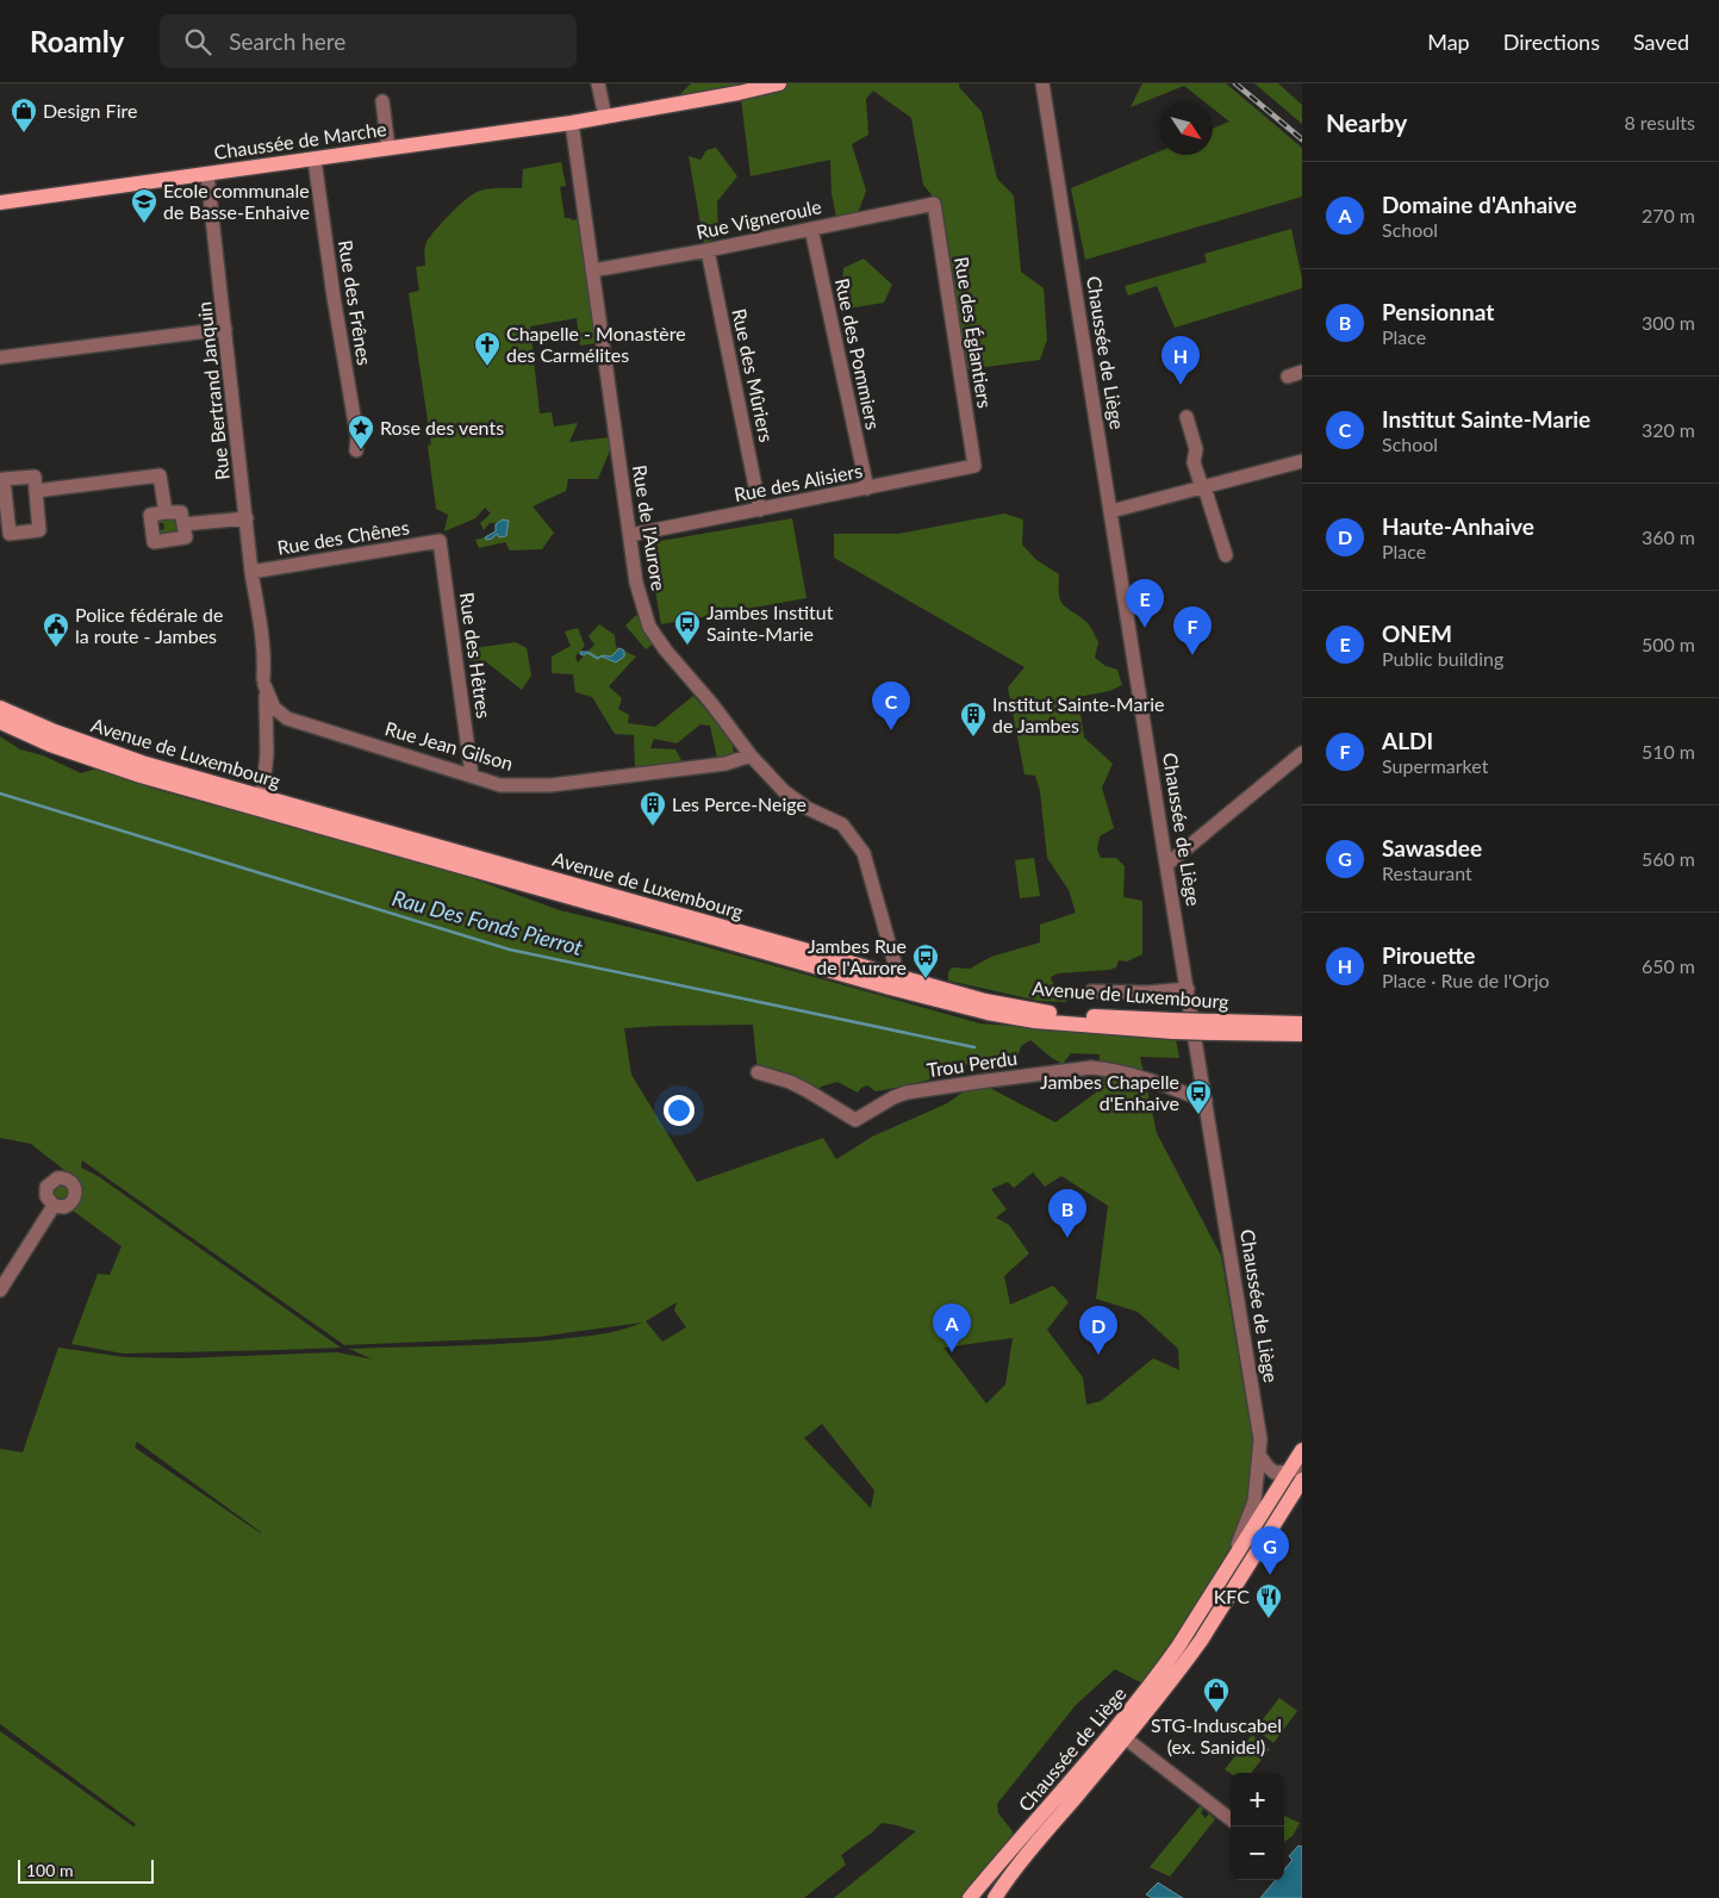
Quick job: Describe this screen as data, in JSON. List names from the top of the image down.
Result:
{
  "streets": {
    "main road": ["Chaussée de Marche", "Chaussée de Liège", "Avenue de Luxembourg"],
    "street": [
      "Rue Vigneroule",
      "Rue des Frênes",
      "Rue des Églantiers",
      "Rue des Pommiers",
      "Rue des Mûriers",
      "Rue Bertrand Janquin",
      "Rue des Alisiers",
      "Rue de l'Aurore",
      "Rue des Chênes",
      "Rue des Hêtres",
      "Rue Jean Gilson",
      "Trou Perdu"
    ]
  },
  "crossings": [
    ["Chaussée de Marche", "Rue des Frênes"],
    ["Chaussée de Marche", "Rue Bertrand Janquin"],
    ["Chaussée de Marche", "Rue de l'Aurore"],
    ["Rue Vigneroule", "Rue des Églantiers"],
    ["Rue Vigneroule", "Rue des Pommiers"],
    ["Rue Vigneroule", "Rue des Mûriers"],
    ["Rue Vigneroule", "Rue de l'Aurore"],
    ["Rue des Églantiers", "Rue des Alisiers"],
    ["Chaussée de Liège", "Trou Perdu"],
    ["Rue des Pommiers", "Rue des Alisiers"],
    ["Rue des Mûriers", "Rue des Alisiers"],
    ["Rue Bertrand Janquin", "Rue des Chênes"],
    ["Rue Bertrand Janquin", "Rue Jean Gilson"],
    ["Rue Bertrand Janquin", "Avenue de Luxembourg"],
    ["Rue des Alisiers", "Rue de l'Aurore"],
    ["Rue de l'Aurore", "Rue Jean Gilson"],
    ["Rue de l'Aurore", "Avenue de Luxembourg"],
    ["Rue des Chênes", "Rue des Hêtres"],
    ["Rue des Hêtres", "Rue Jean Gilson"]
  ],
  "water": ["Rau Des Fonds Pierrot"],
  "places": {
    "shop": ["Design Fire", "STG-Induscabel (ex. Sanidel)"],
    "school or university": ["Ecole communale de Basse-Enhaive"],
    "church": ["Chapelle - Monastère des Carmélites"],
    "place": ["Rose des vents"],
    "bus stop": ["Jambes Institut Sainte-Marie", "Jambes Rue de l'Aurore", "Jambes Chapelle d'Enhaive"],
    "public building": ["Police fédérale de la route - Jambes"],
    "building": ["Institut Sainte-Marie de Jambes", "Les Perce-Neige"],
    "restaurant": ["KFC"]
  },
  "scale_bar": "100 m",
  "north": "bottom right",
  "page": {
    "header": "Roamly",
    "search": "Search here",
    "nav": ["Map", "Directions", "Saved"],
    "heading": ["Nearby", "8 results"],
    "list": [
      {
        "mark": "A",
        "name": "Domaine d'Anhaive",
        "note": "School",
        "value": "270 m"
      },
      {
        "mark": "B",
        "name": "Pensionnat",
        "note": "Place",
        "value": "300 m"
      },
      {
        "mark": "C",
        "name": "Institut Sainte-Marie",
        "note": "School",
        "value": "320 m"
      },
      {
        "mark": "D",
        "name": "Haute-Anhaive",
        "note": "Place",
        "value": "360 m"
      },
      {
        "mark": "E",
        "name": "ONEM",
        "note": "Public building",
        "value": "500 m"
      },
      {
        "mark": "F",
        "name": "ALDI",
        "note": "Supermarket",
        "value": "510 m"
      },
      {
        "mark": "G",
        "name": "Sawasdee",
        "note": "Restaurant",
        "value": "560 m"
      },
      {
        "mark": "H",
        "name": "Pirouette",
        "note": "Place · Rue de l'Orjo",
        "value": "650 m"
      }
    ],
    "pins": [
      "H",
      "E",
      "F",
      "C",
      "B",
      "A",
      "D",
      "G"
    ],
    "map_buttons": ["+", "−"],
    "scale": "100 m"
  }
}
